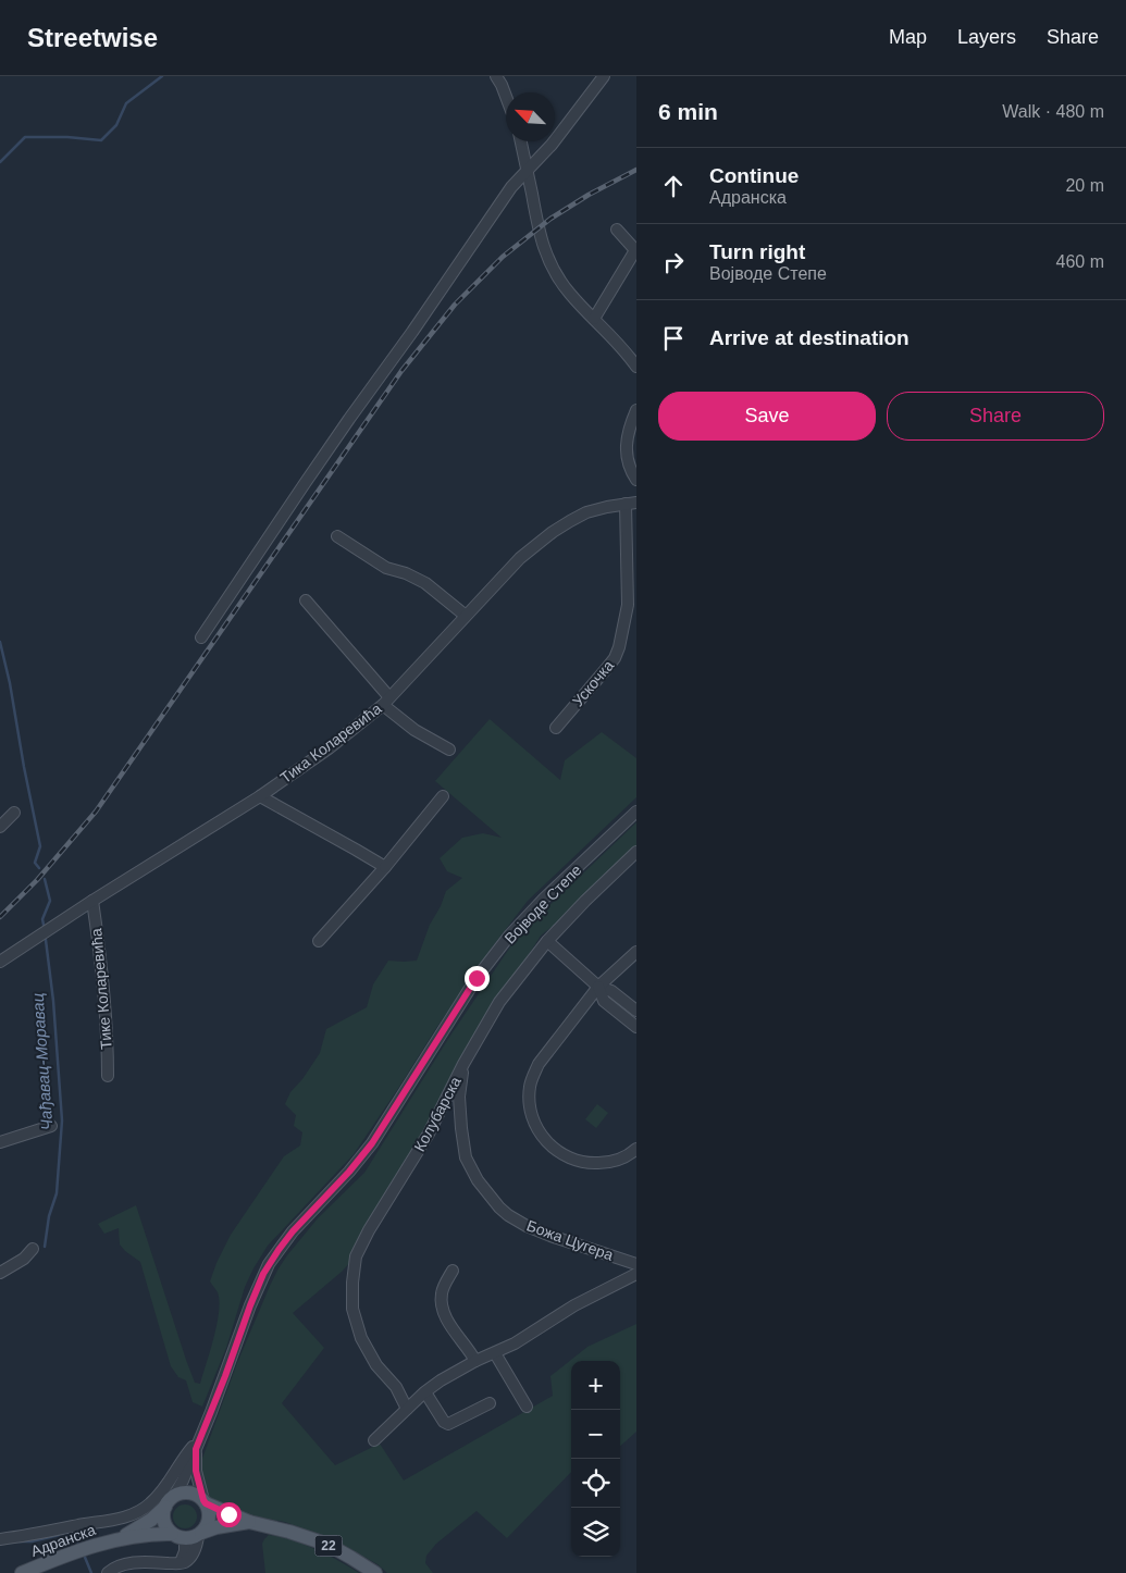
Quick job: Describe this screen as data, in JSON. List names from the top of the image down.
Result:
{
  "streets": {
    "main road": ["Адранска", "22"],
    "street": [
      "Ускочка",
      "Тика Коларевића",
      "Војводе Степе",
      "Тике Коларевића",
      "Колубарска",
      "Божа Цугера"
    ]
  },
  "crossings": [
    ["Ускочка", "Тика Коларевића"],
    ["Тика Коларевића", "Тике Коларевића"],
    ["Војводе Степе", "Адранска"],
    ["Војводе Степе", "22"],
    ["Колубарска", "Божа Цугера"],
    ["Адранска", "22"]
  ],
  "water": ["Чађавац-Моравац"],
  "north": "top left",
  "page": {
    "header": "Streetwise",
    "nav": ["Map", "Layers", "Share"],
    "heading": ["6 min", "Walk · 480 m"],
    "list": [
      ["Continue", "Адранска", "20 m"],
      ["Turn right", "Војводе Степе", "460 m"],
      "Arrive at destination"
    ],
    "buttons": ["Save", "Share"],
    "map_buttons": ["+", "−"]
  }
}
